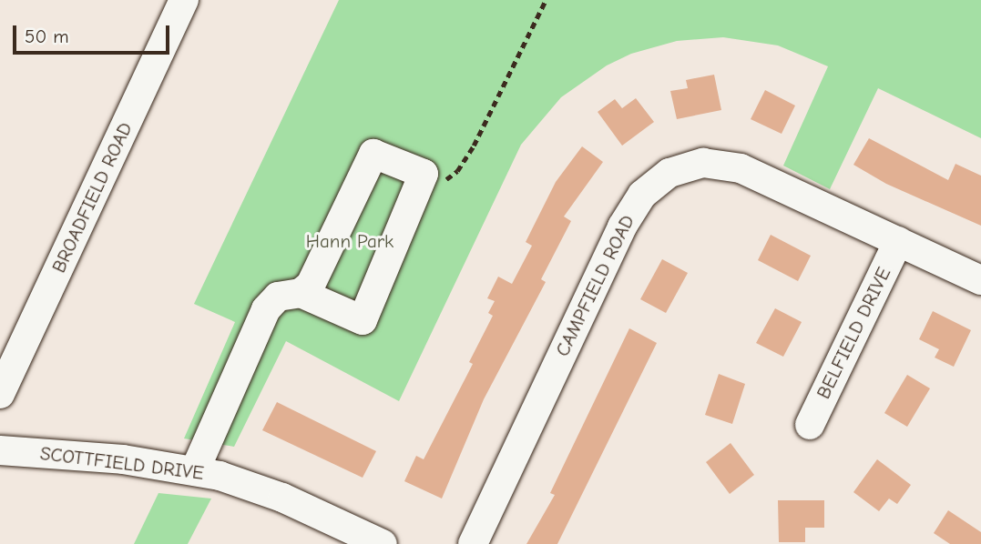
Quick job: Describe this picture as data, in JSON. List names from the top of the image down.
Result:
{
  "streets": {
    "street": [
      "BROADFIELD ROAD",
      "CAMPFIELD ROAD",
      "BELFIELD DRIVE",
      "SCOTTFIELD DRIVE"
    ]
  },
  "crossings": [
    ["CAMPFIELD ROAD", "BELFIELD DRIVE"]
  ],
  "parks": ["Hann Park"],
  "scale_bar": "50 m"
}
